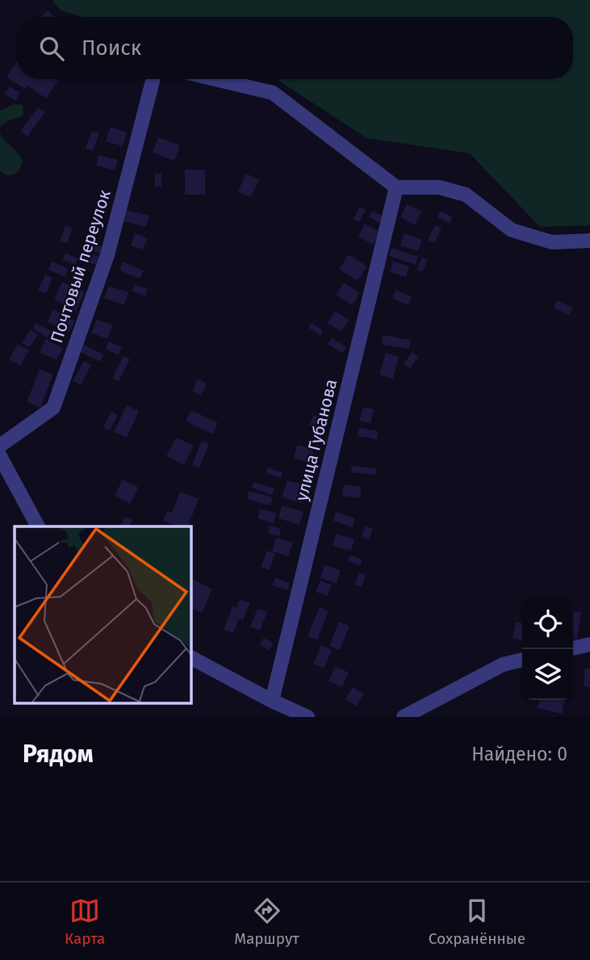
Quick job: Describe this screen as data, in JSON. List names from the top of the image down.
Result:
{
  "streets": {
    "street": ["Почтовый переулок", "улица Губанова"]
  },
  "page": {
    "search": "Поиск",
    "heading": ["Рядом", "Найдено: 0"],
    "nav": ["Карта", "Маршрут", "Сохранённые"]
  }
}
